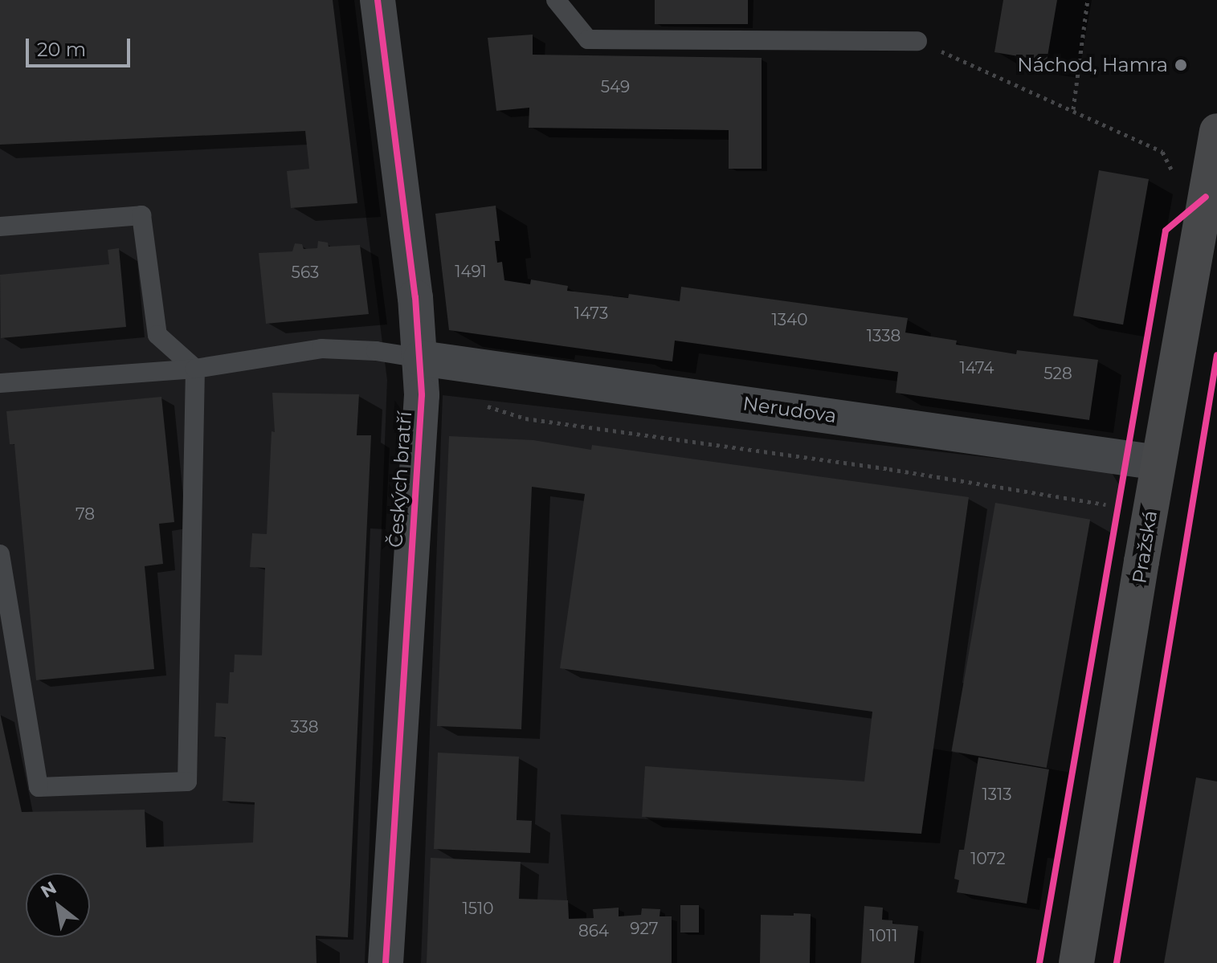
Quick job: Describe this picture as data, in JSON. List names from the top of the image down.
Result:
{
  "streets": {
    "main road": ["Pražská"],
    "street": ["Nerudova", "Českých bratří"]
  },
  "crossings": [
    ["Nerudova", "Českých bratří"],
    ["Nerudova", "Pražská"]
  ],
  "places": ["Náchod, Hamra"],
  "house_numbers": [
    "549",
    "1491",
    "563",
    "1473",
    "1340",
    "1338",
    "1474",
    "528",
    "78",
    "338",
    "1313",
    "1072",
    "1510",
    "927",
    "864",
    "1011"
  ],
  "scale_bar": "20 m",
  "north": "top left"
}
